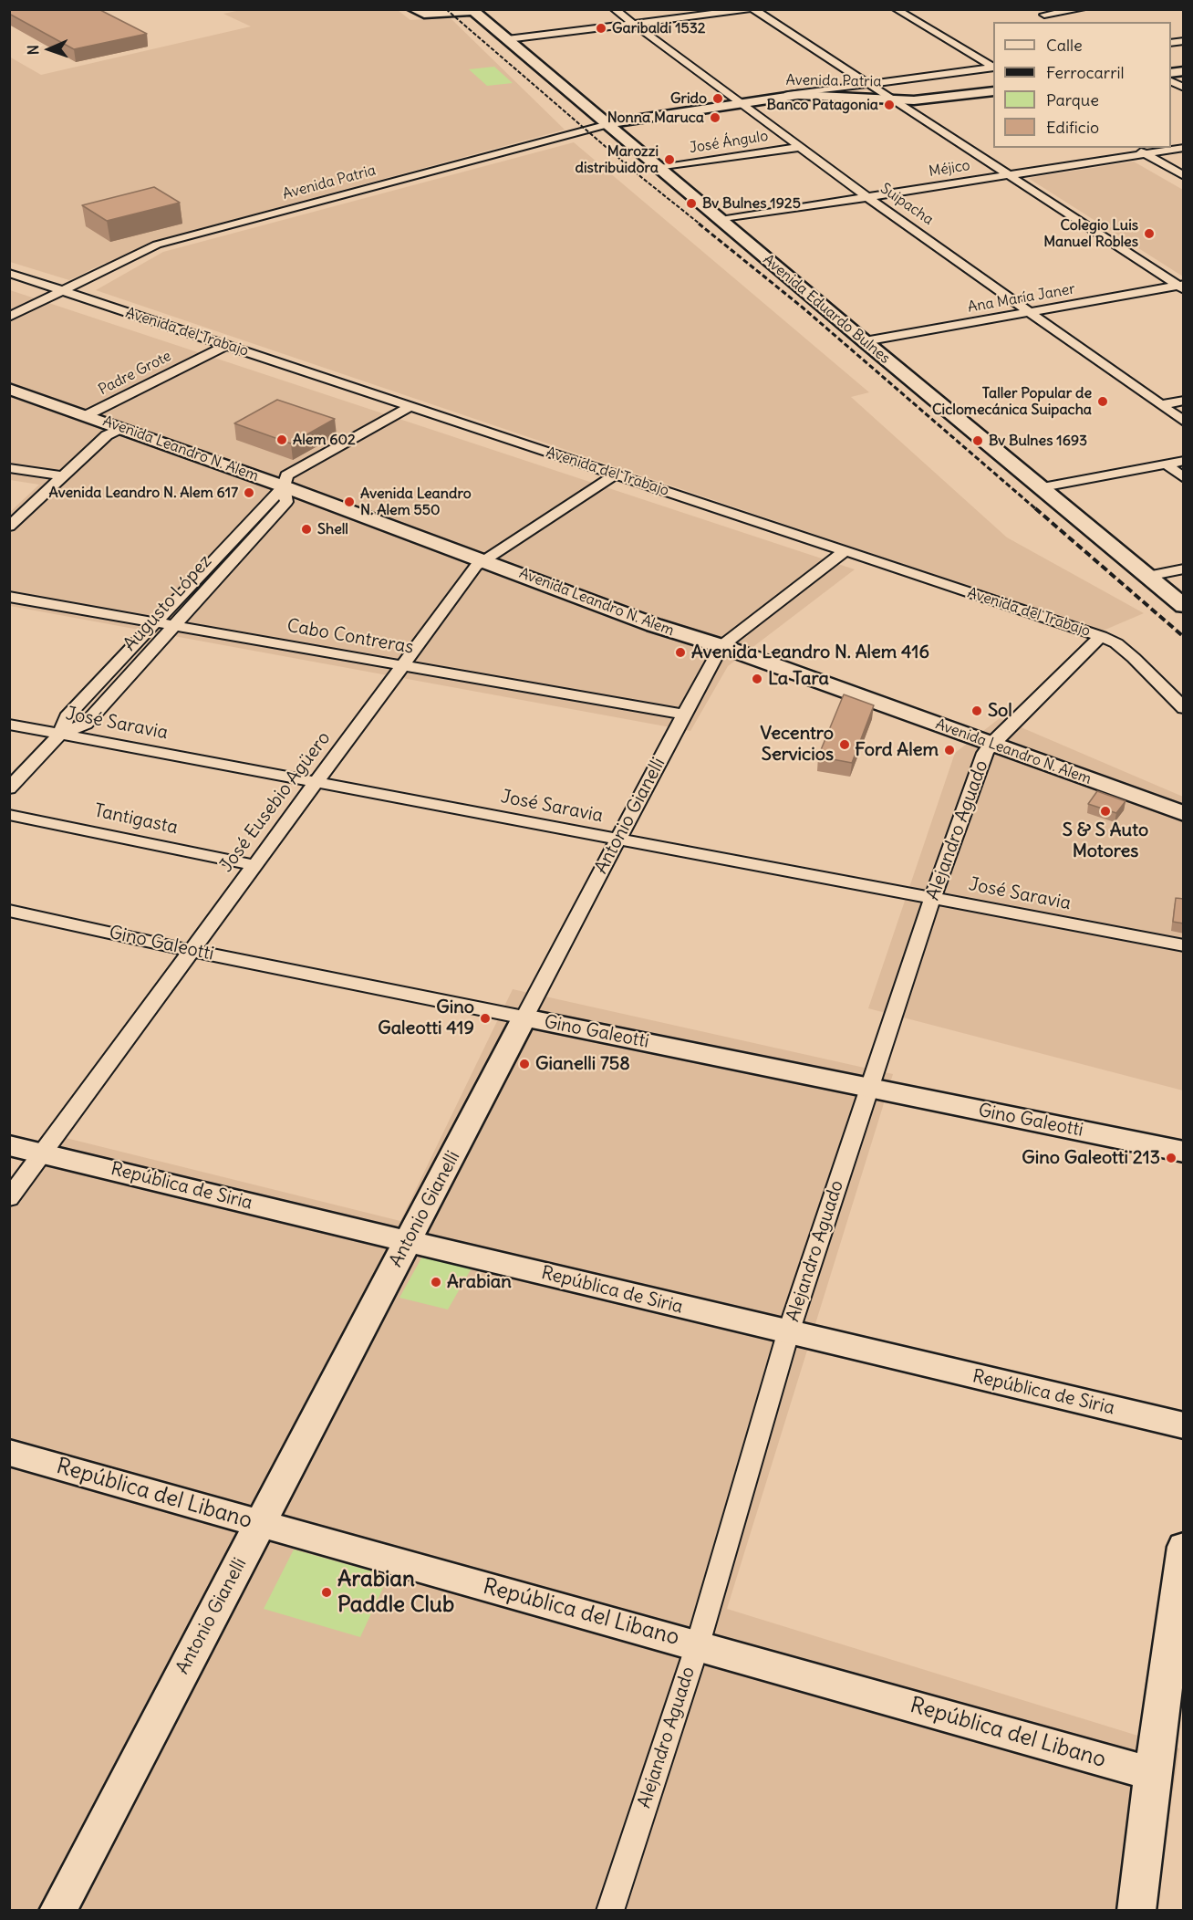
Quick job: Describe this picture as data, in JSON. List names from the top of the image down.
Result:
{
  "streets": {
    "main road": [
      "Avenida Patria",
      "Avenida Eduardo Bulnes",
      "Avenida Leandro N. Alem",
      "Antonio Gianelli",
      "Gino Galeotti",
      "República de Siria",
      "República del Libano"
    ],
    "street": [
      "José Ángulo",
      "Méjico",
      "Suipacha",
      "Ana María Janer",
      "Avenida del Trabajo",
      "Padre Grote",
      "Augusto López",
      "Cabo Contreras",
      "José Saravia",
      "José Eusebio Agüero",
      "Tantigasta",
      "Alejandro Aguado"
    ]
  },
  "crossings": [
    ["Avenida Patria", "Suipacha"],
    ["Avenida Patria", "Avenida Eduardo Bulnes"],
    ["Avenida Patria", "Avenida del Trabajo"],
    ["José Ángulo", "Suipacha"],
    ["José Ángulo", "Avenida Eduardo Bulnes"],
    ["Méjico", "Suipacha"],
    ["Méjico", "Avenida Eduardo Bulnes"],
    ["Suipacha", "Ana María Janer"],
    ["Ana María Janer", "Avenida Eduardo Bulnes"],
    ["Avenida del Trabajo", "Padre Grote"],
    ["Avenida del Trabajo", "Augusto López"],
    ["Avenida del Trabajo", "José Eusebio Agüero"],
    ["Avenida del Trabajo", "Antonio Gianelli"],
    ["Avenida del Trabajo", "Alejandro Aguado"],
    ["Padre Grote", "Avenida Leandro N. Alem"],
    ["Avenida Leandro N. Alem", "Augusto López"],
    ["Avenida Leandro N. Alem", "José Eusebio Agüero"],
    ["Avenida Leandro N. Alem", "Antonio Gianelli"],
    ["Avenida Leandro N. Alem", "Alejandro Aguado"],
    ["Augusto López", "Cabo Contreras"],
    ["Augusto López", "José Saravia"],
    ["Cabo Contreras", "José Eusebio Agüero"],
    ["Cabo Contreras", "Antonio Gianelli"],
    ["José Saravia", "José Eusebio Agüero"],
    ["José Saravia", "Antonio Gianelli"],
    ["José Saravia", "Alejandro Aguado"],
    ["José Eusebio Agüero", "Tantigasta"],
    ["José Eusebio Agüero", "Gino Galeotti"],
    ["José Eusebio Agüero", "República de Siria"],
    ["Antonio Gianelli", "Gino Galeotti"],
    ["Antonio Gianelli", "República de Siria"],
    ["Antonio Gianelli", "República del Libano"],
    ["Alejandro Aguado", "Gino Galeotti"],
    ["Alejandro Aguado", "República de Siria"],
    ["Alejandro Aguado", "República del Libano"]
  ],
  "places": [
    "Garibaldi 1532",
    "Grido",
    "Banco Patagonia",
    "Nonna Maruca",
    "Marozzi distribuidora",
    "Bv Bulnes 1925",
    "Colegio Luis Manuel Robles",
    "Taller Popular de Ciclomecánica Suipacha",
    "Alem 602",
    "Bv Bulnes 1693",
    "Avenida Leandro N. Alem 617",
    "Avenida Leandro N. Alem 550",
    "Shell",
    "Avenida Leandro N. Alem 416",
    "La Tara",
    "Sol",
    "Vecentro Servicios",
    "Ford Alem",
    "S & S Auto Motores",
    "Gino Galeotti 419",
    "Gianelli 758",
    "Gino Galeotti 213",
    "Arabian",
    "Arabian Paddle Club"
  ],
  "legend": [
    "Calle",
    "Ferrocarril",
    "Parque",
    "Edificio"
  ],
  "north": "left"
}
